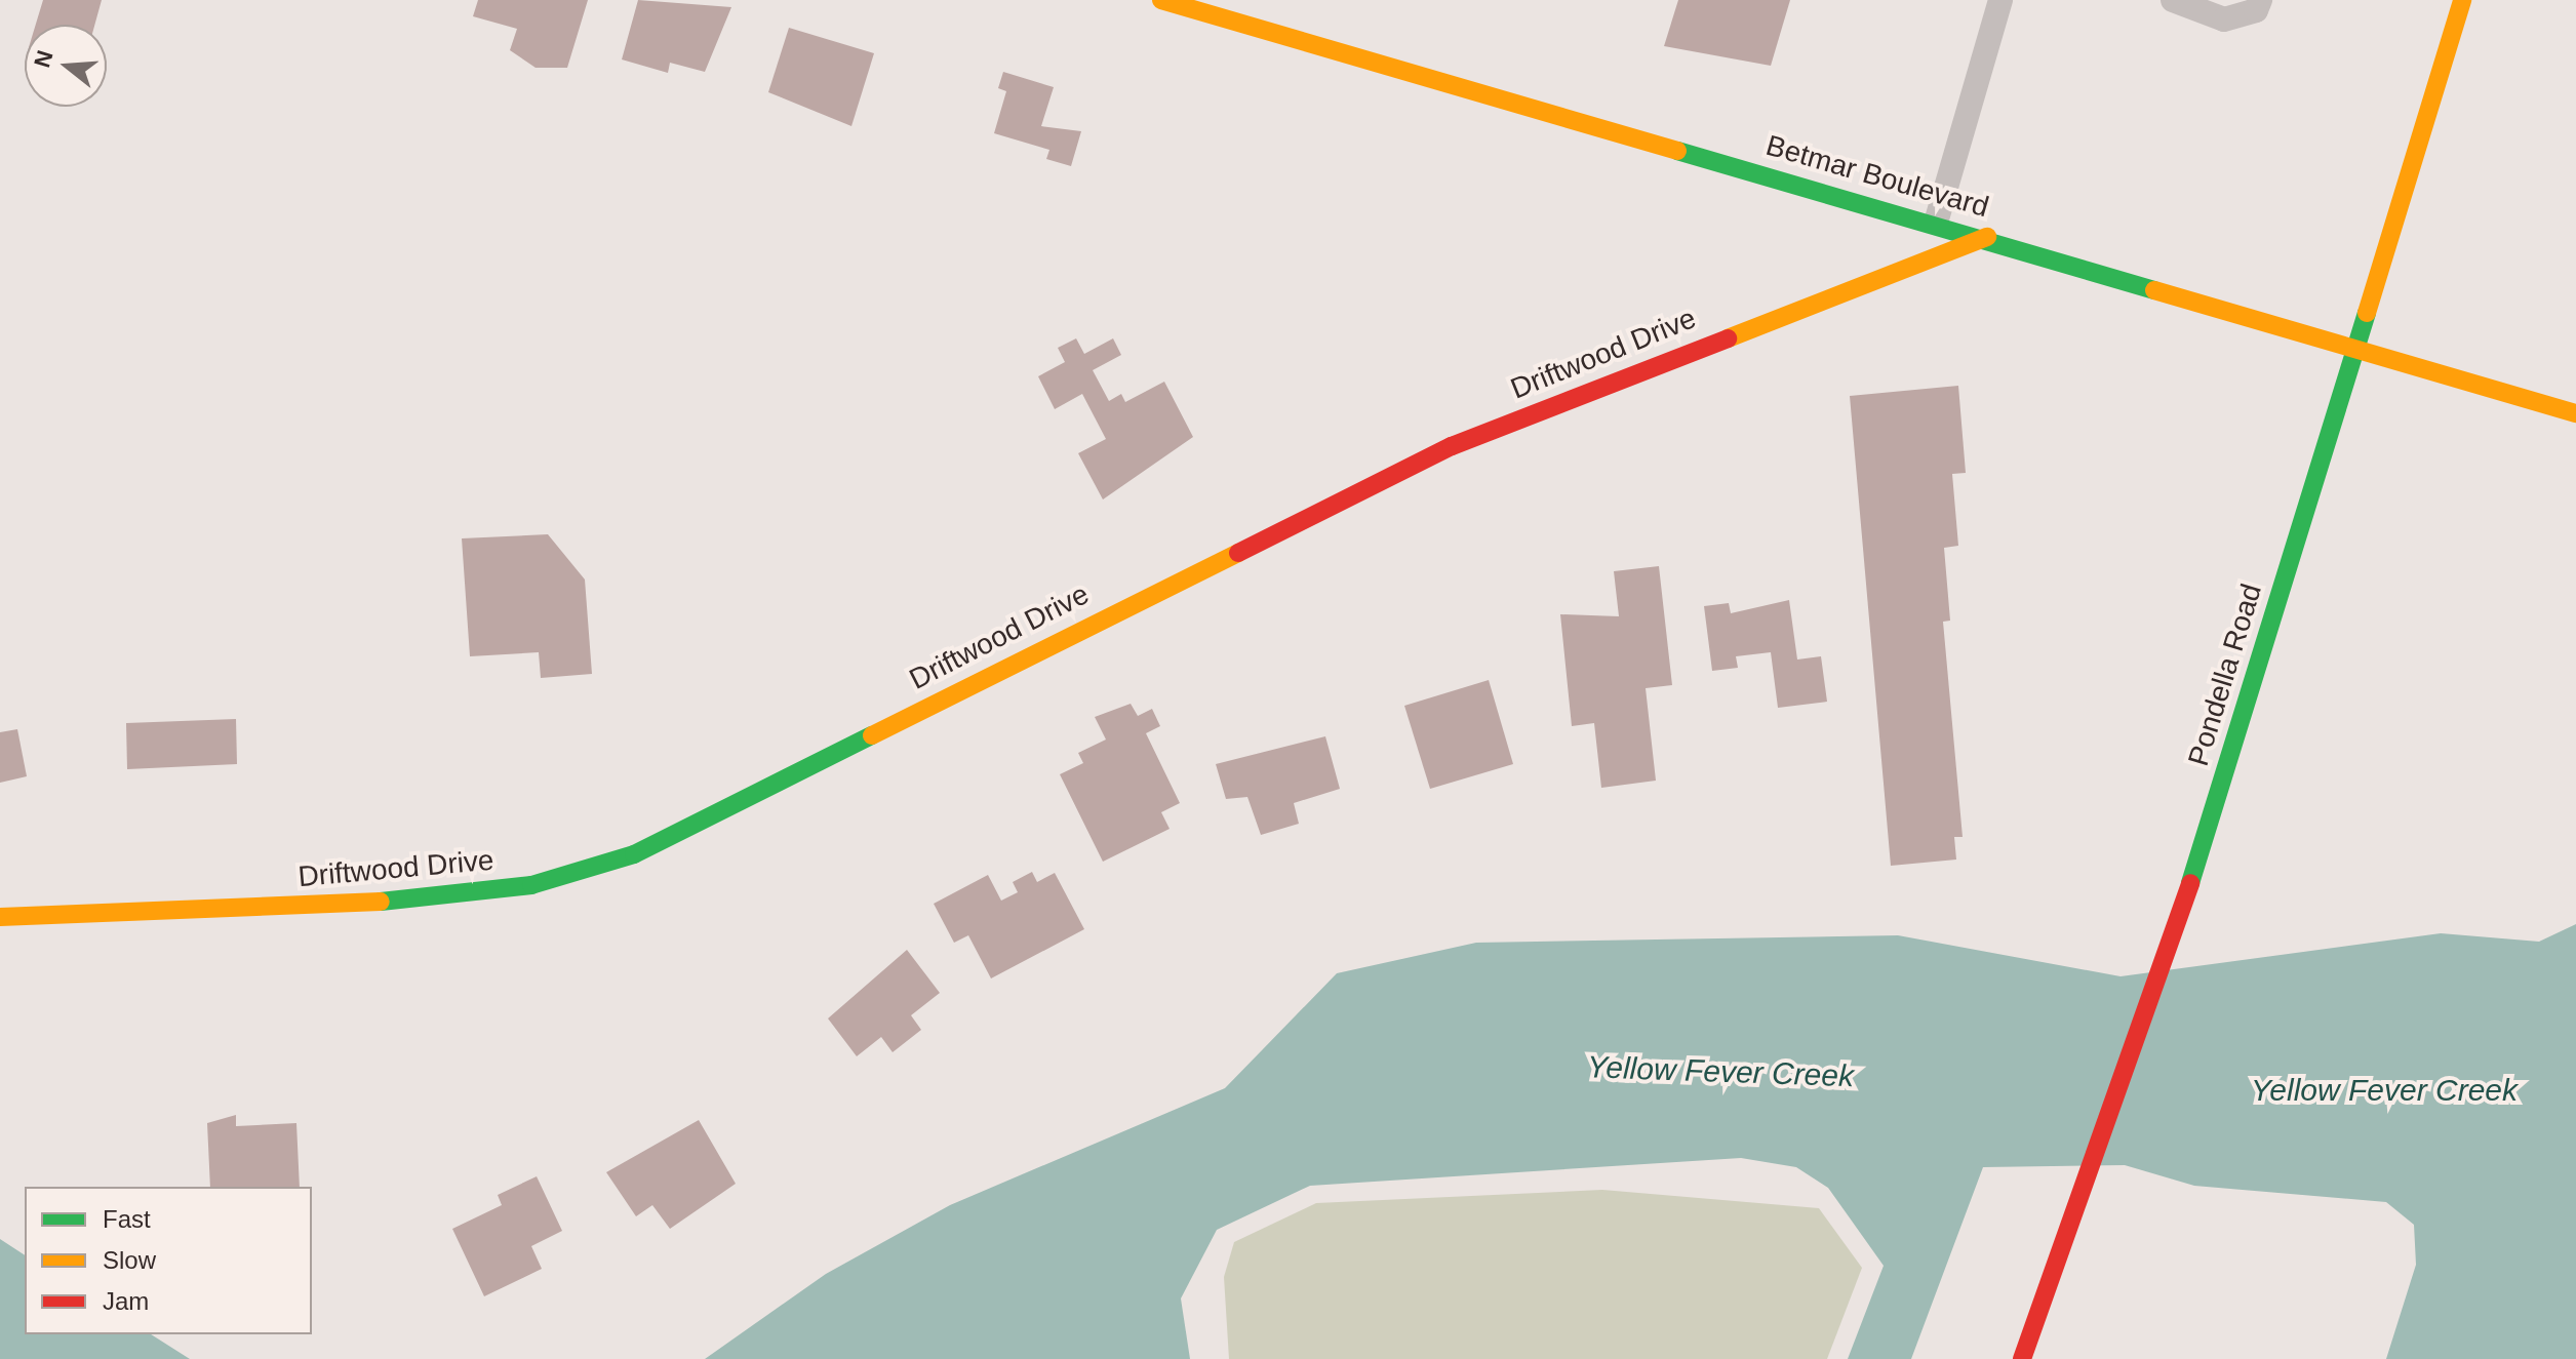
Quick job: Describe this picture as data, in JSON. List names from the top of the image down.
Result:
{
  "streets": {
    "street": ["Betmar Boulevard", "Driftwood Drive", "Pondella Road"]
  },
  "crossings": [
    ["Betmar Boulevard", "Driftwood Drive"],
    ["Betmar Boulevard", "Pondella Road"]
  ],
  "water": ["Yellow Fever Creek"],
  "legend": ["Fast", "Slow", "Jam"],
  "north": "left"
}
